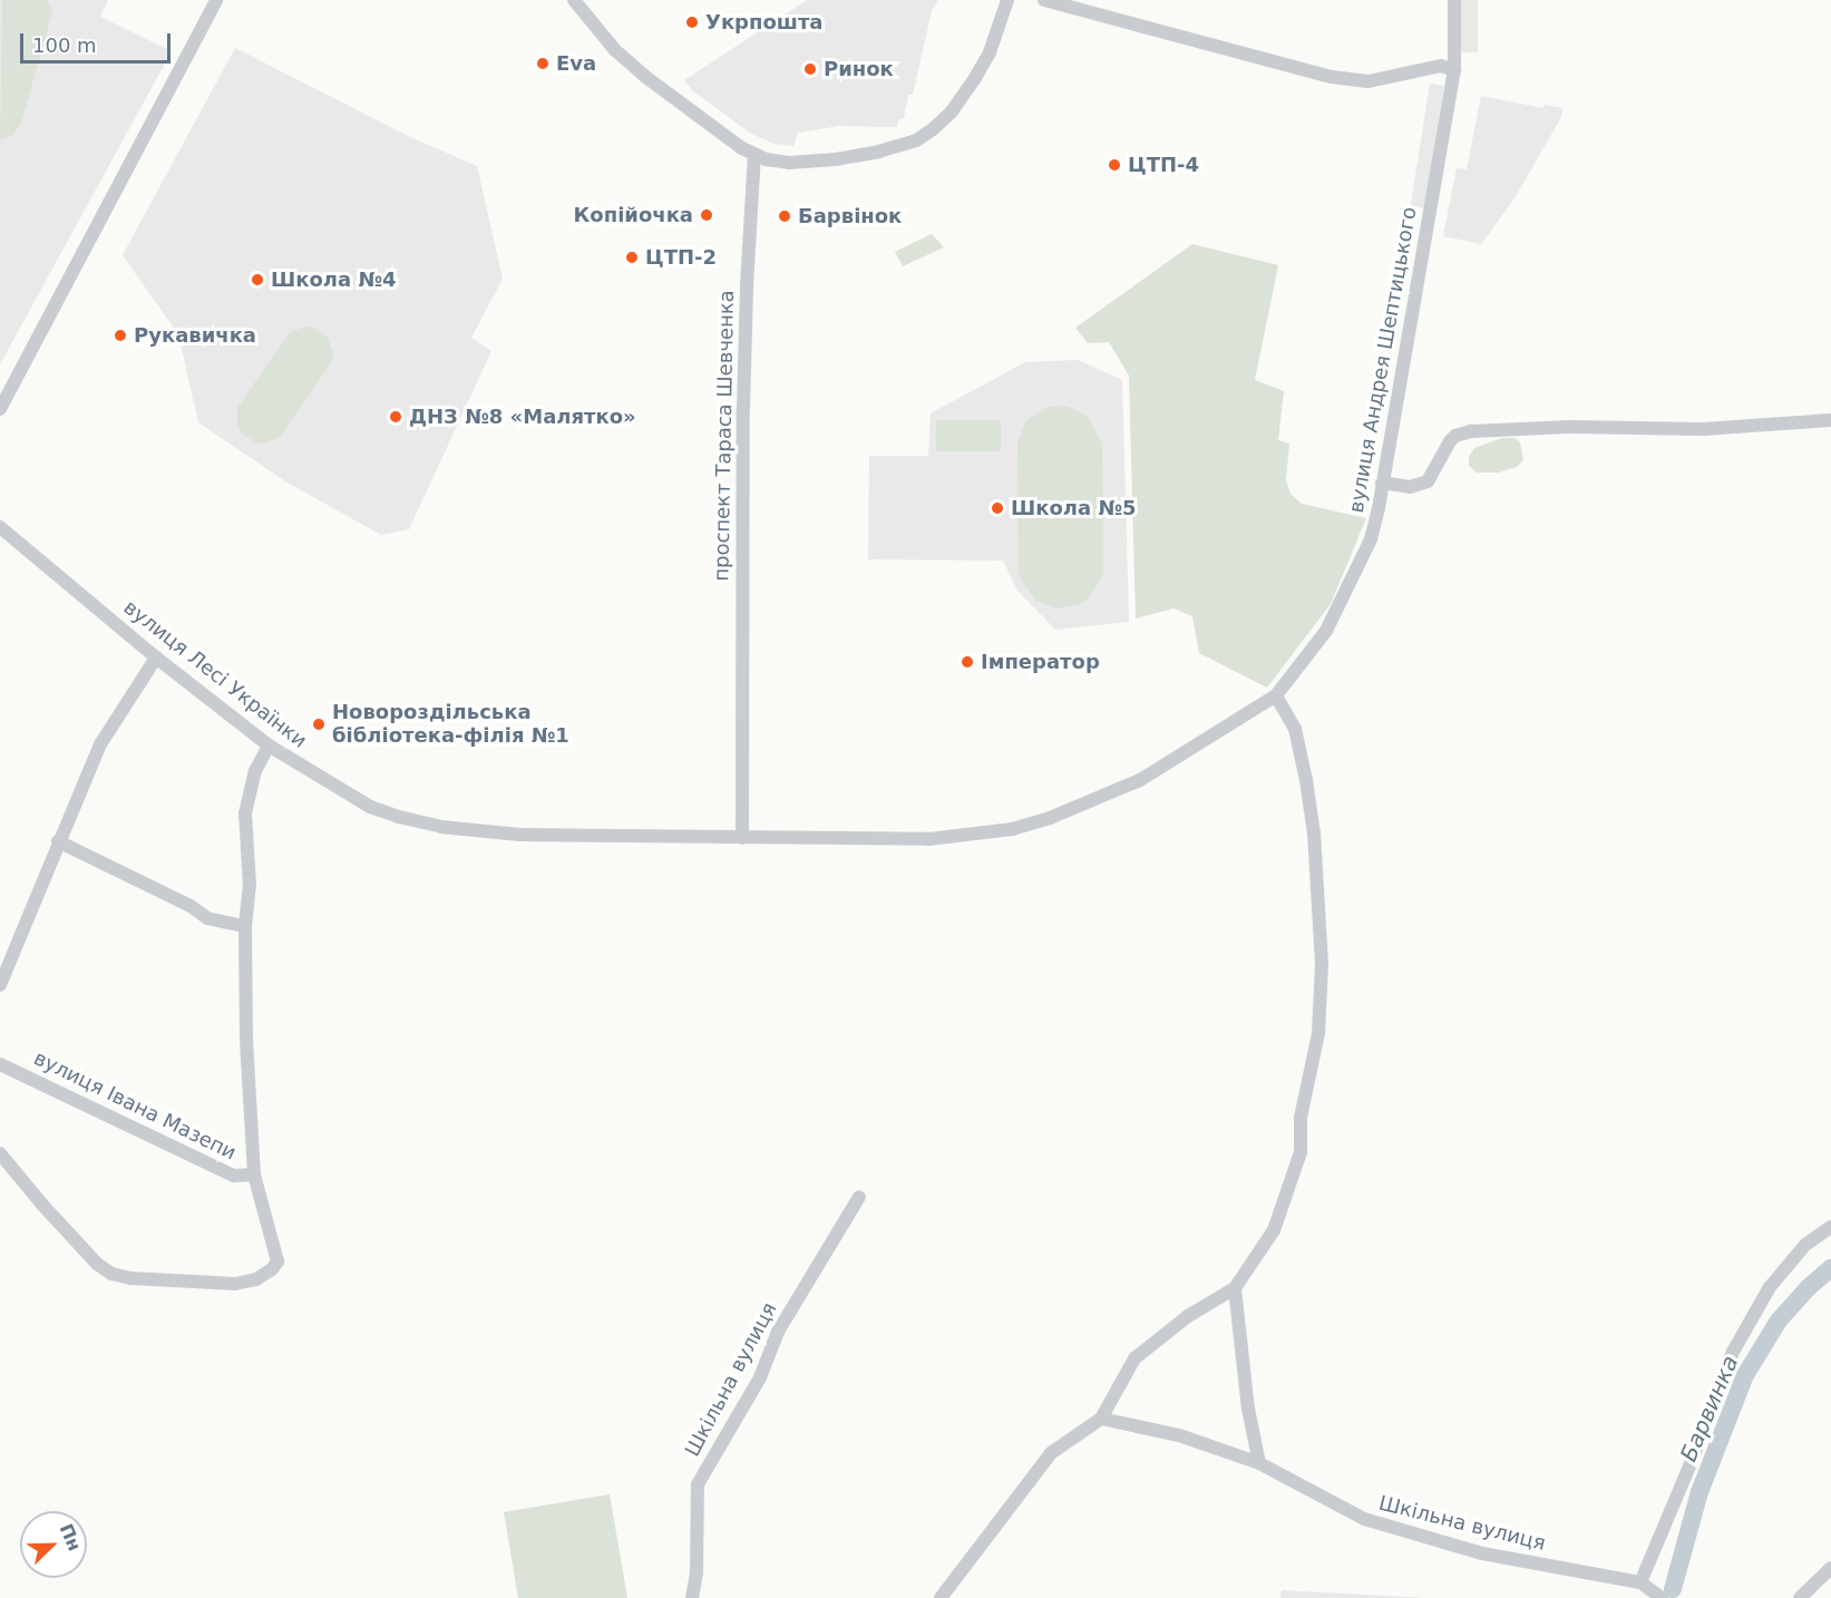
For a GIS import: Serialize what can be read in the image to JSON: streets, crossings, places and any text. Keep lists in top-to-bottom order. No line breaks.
{"streets":{"street":["вулиця Андрея Шептицького","проспект Тараса Шевченка","вулиця Лесі Українки","вулиця Івана Мазепи","Шкільна вулиця"]},"crossings":[["вулиця Андрея Шептицького","проспект Тараса Шевченка"],["вулиця Андрея Шептицького","вулиця Лесі Українки"],["проспект Тараса Шевченка","вулиця Лесі Українки"]],"water":["Барвинка"],"places":["Укрпошта","Eva","Ринок","ЦТП-4","Копійочка","Барвінок","ЦТП-2","Школа №4","Рукавичка","ДНЗ №8 «Малятко»","Школа №5","Імператор","Новороздільська бібліотека-філія №1"],"scale_bar":"100 m","north":"top right"}
